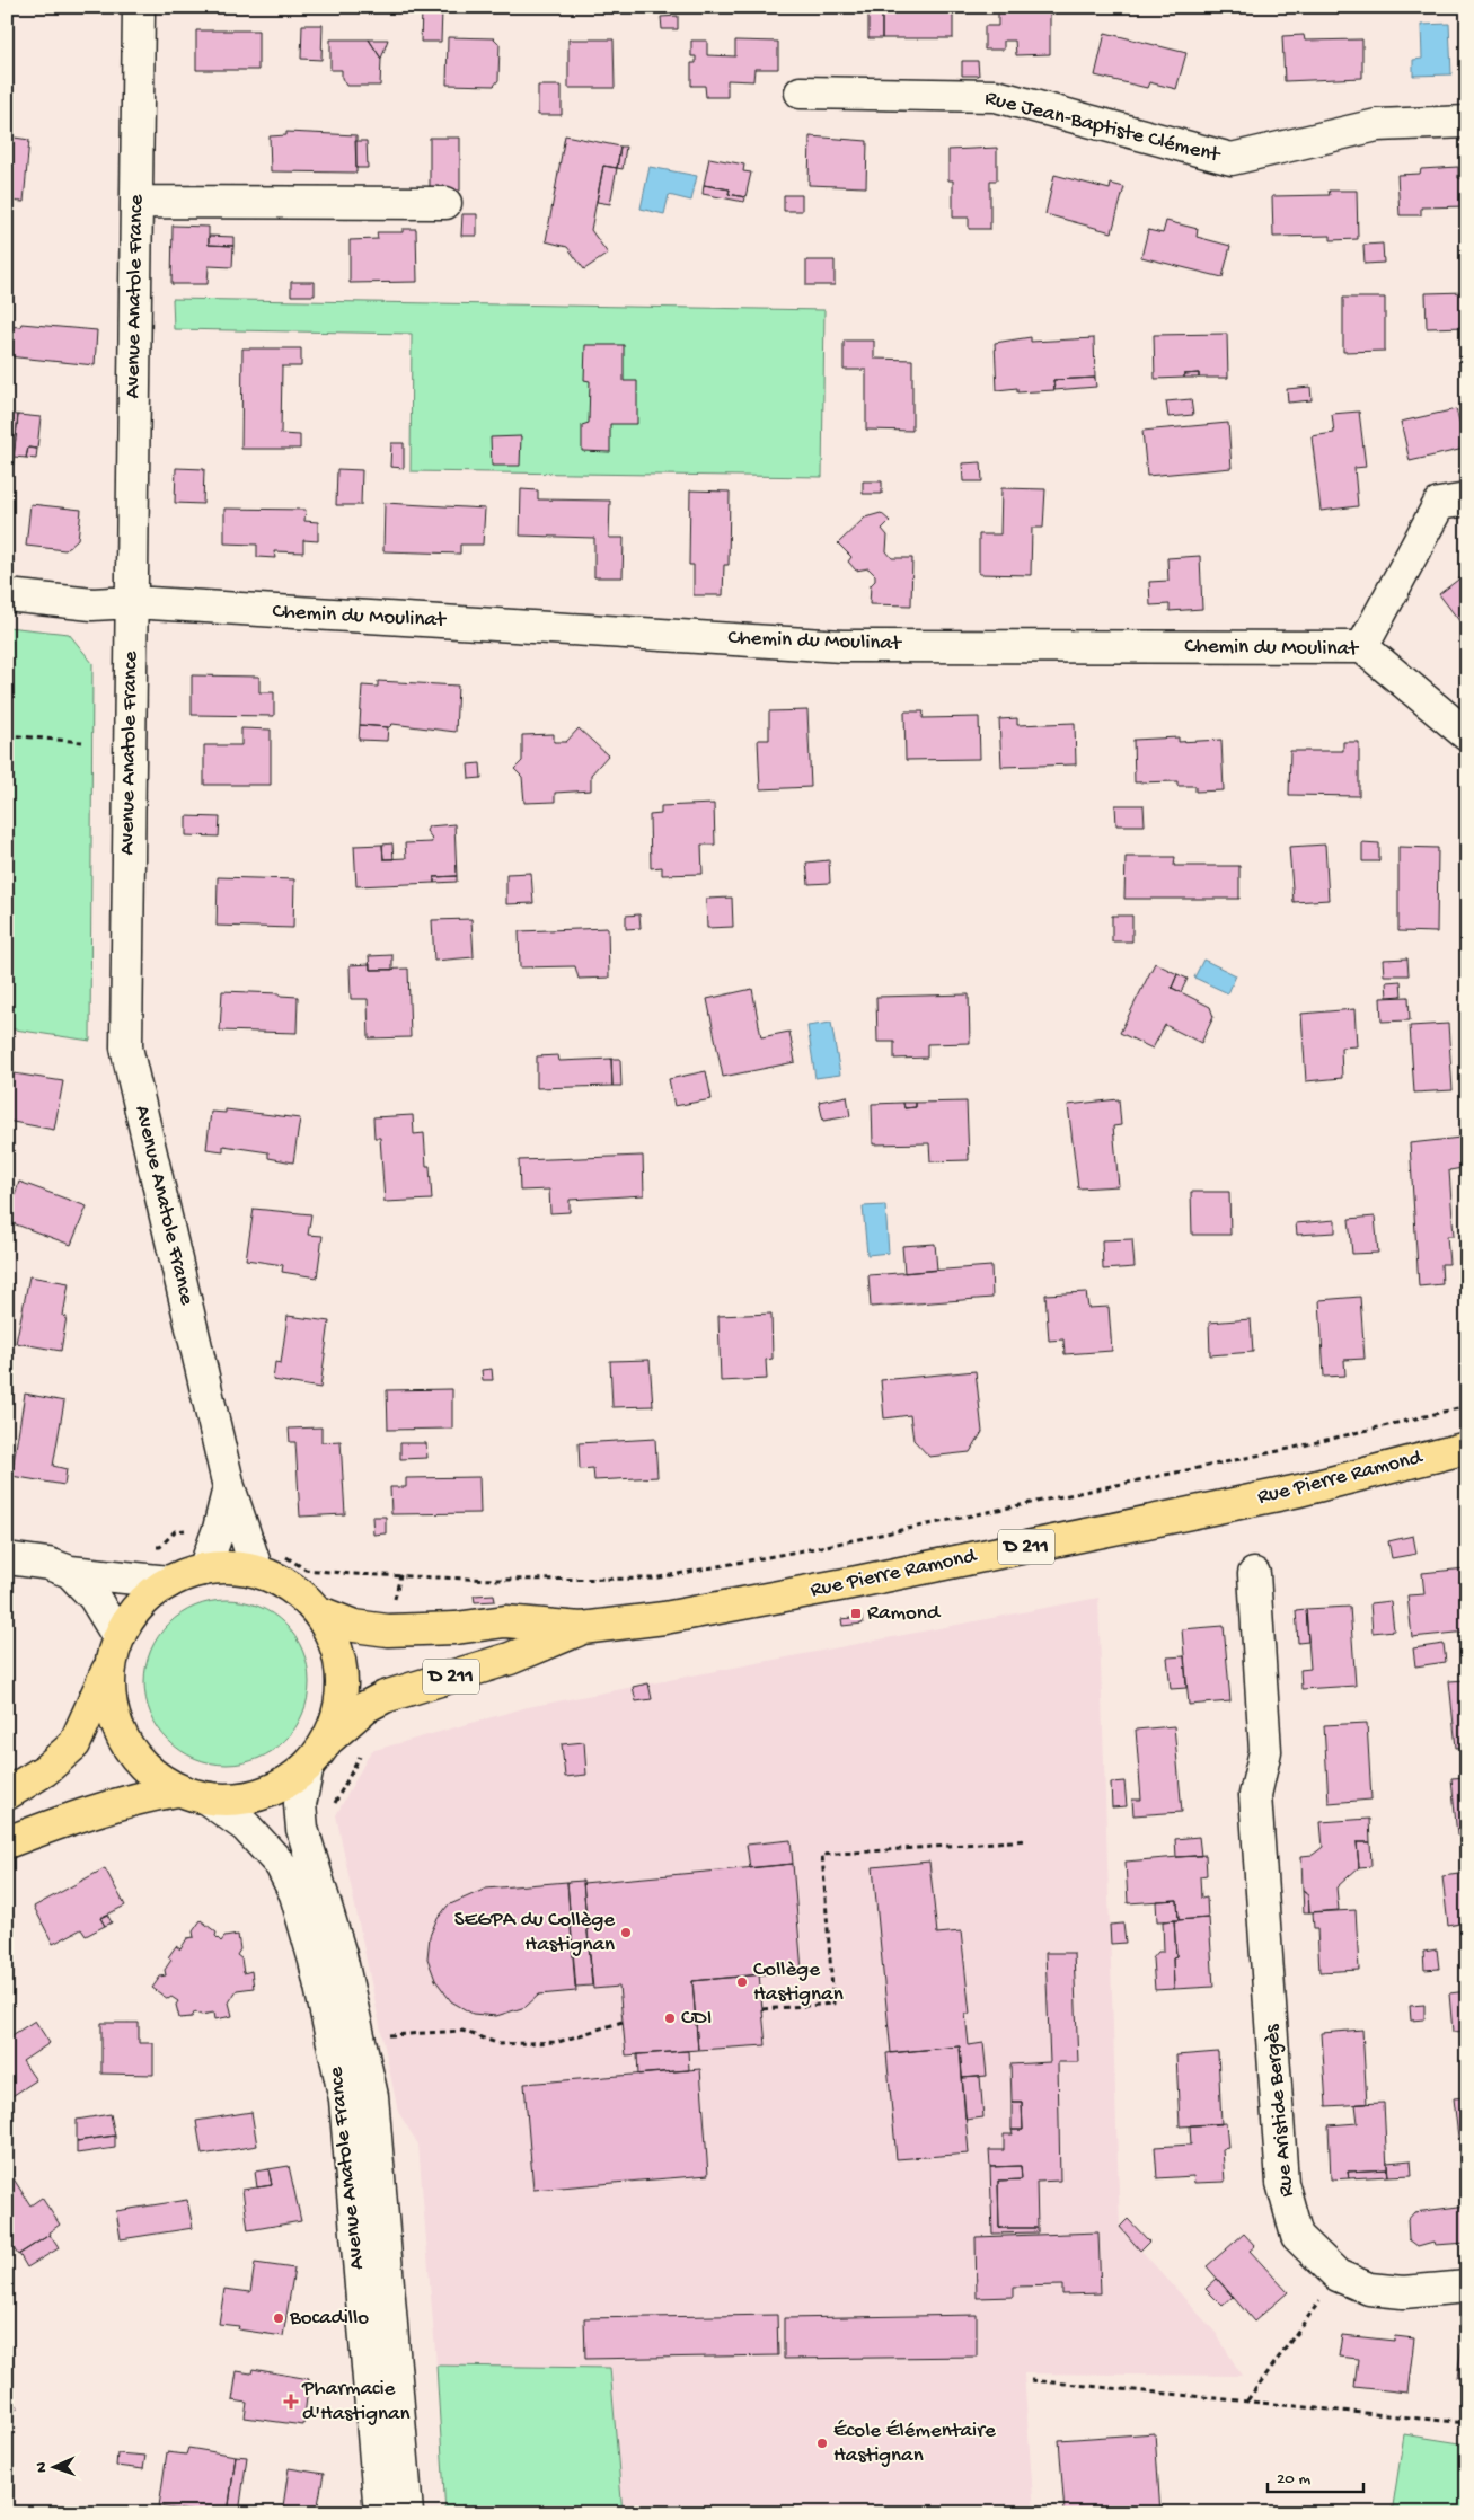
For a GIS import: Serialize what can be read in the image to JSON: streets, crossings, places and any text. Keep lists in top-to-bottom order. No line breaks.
{"streets":{"main road":["Rue Pierre Ramond","D 211"],"street":["Rue Jean-Baptiste Clément","Avenue Anatole France","Chemin du Moulinat","Rue Aristide Bergès"]},"crossings":[["Avenue Anatole France","Chemin du Moulinat"]],"places":{"transit":["Ramond"],"other":["SEGPA du Collège Hastignan","Collège Hastignan","CDI","Bocadillo","École Élémentaire Hastignan"],"health":["Pharmacie d'Hastignan"]},"scale_bar":"20 m","north":"left"}
